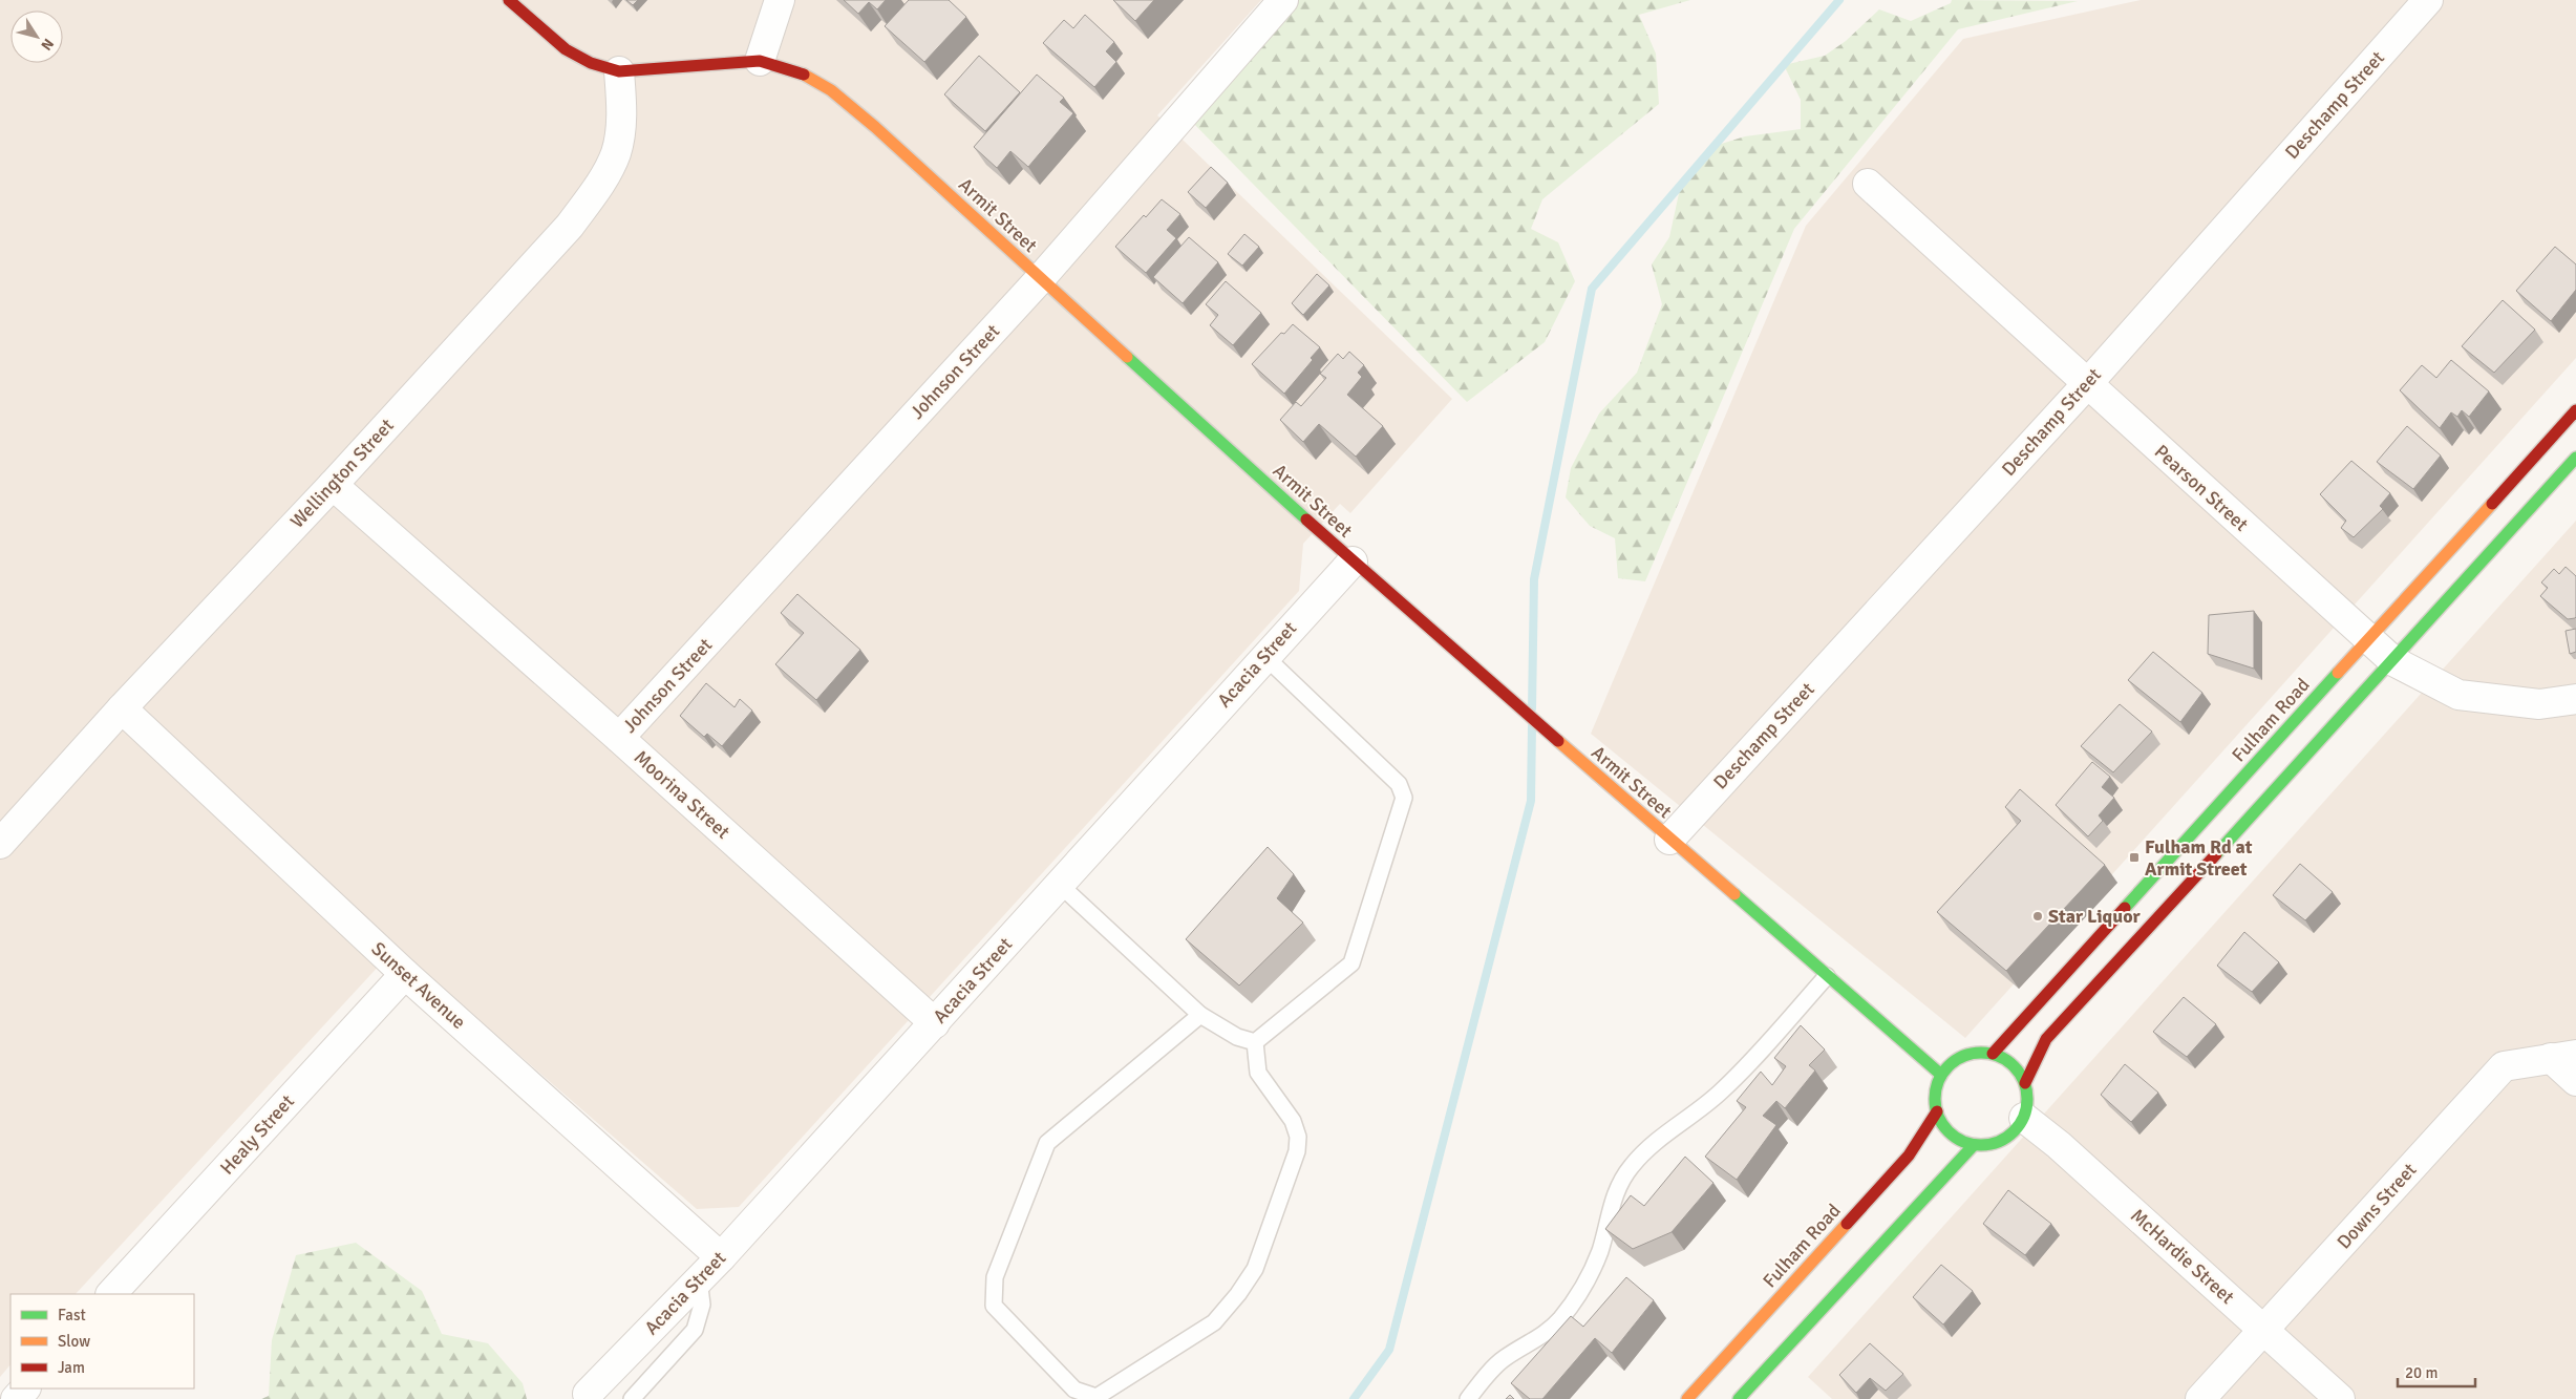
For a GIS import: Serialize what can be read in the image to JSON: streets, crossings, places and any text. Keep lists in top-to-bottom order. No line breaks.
{"streets":{"street":["Deschamp Street","Armit Street","Johnson Street","Wellington Street","Pearson Street","Acacia Street","Fulham Road","Moorina Street","Sunset Avenue","Healy Street","Downs Street","McHardie Street"]},"crossings":[["Deschamp Street","Armit Street"],["Deschamp Street","Pearson Street"],["Armit Street","Johnson Street"],["Armit Street","Wellington Street"],["Armit Street","Acacia Street"],["Armit Street","Fulham Road"],["Armit Street","McHardie Street"],["Johnson Street","Moorina Street"],["Wellington Street","Moorina Street"],["Wellington Street","Sunset Avenue"],["Pearson Street","Fulham Road"],["Acacia Street","Moorina Street"],["Acacia Street","Sunset Avenue"],["Fulham Road","McHardie Street"],["Sunset Avenue","Healy Street"],["Downs Street","McHardie Street"]],"places":{"transit":["Fulham Rd at Armit Street"],"other":["Star Liquor"]},"legend":["Fast","Slow","Jam"],"scale_bar":"20 m","north":"bottom right"}
